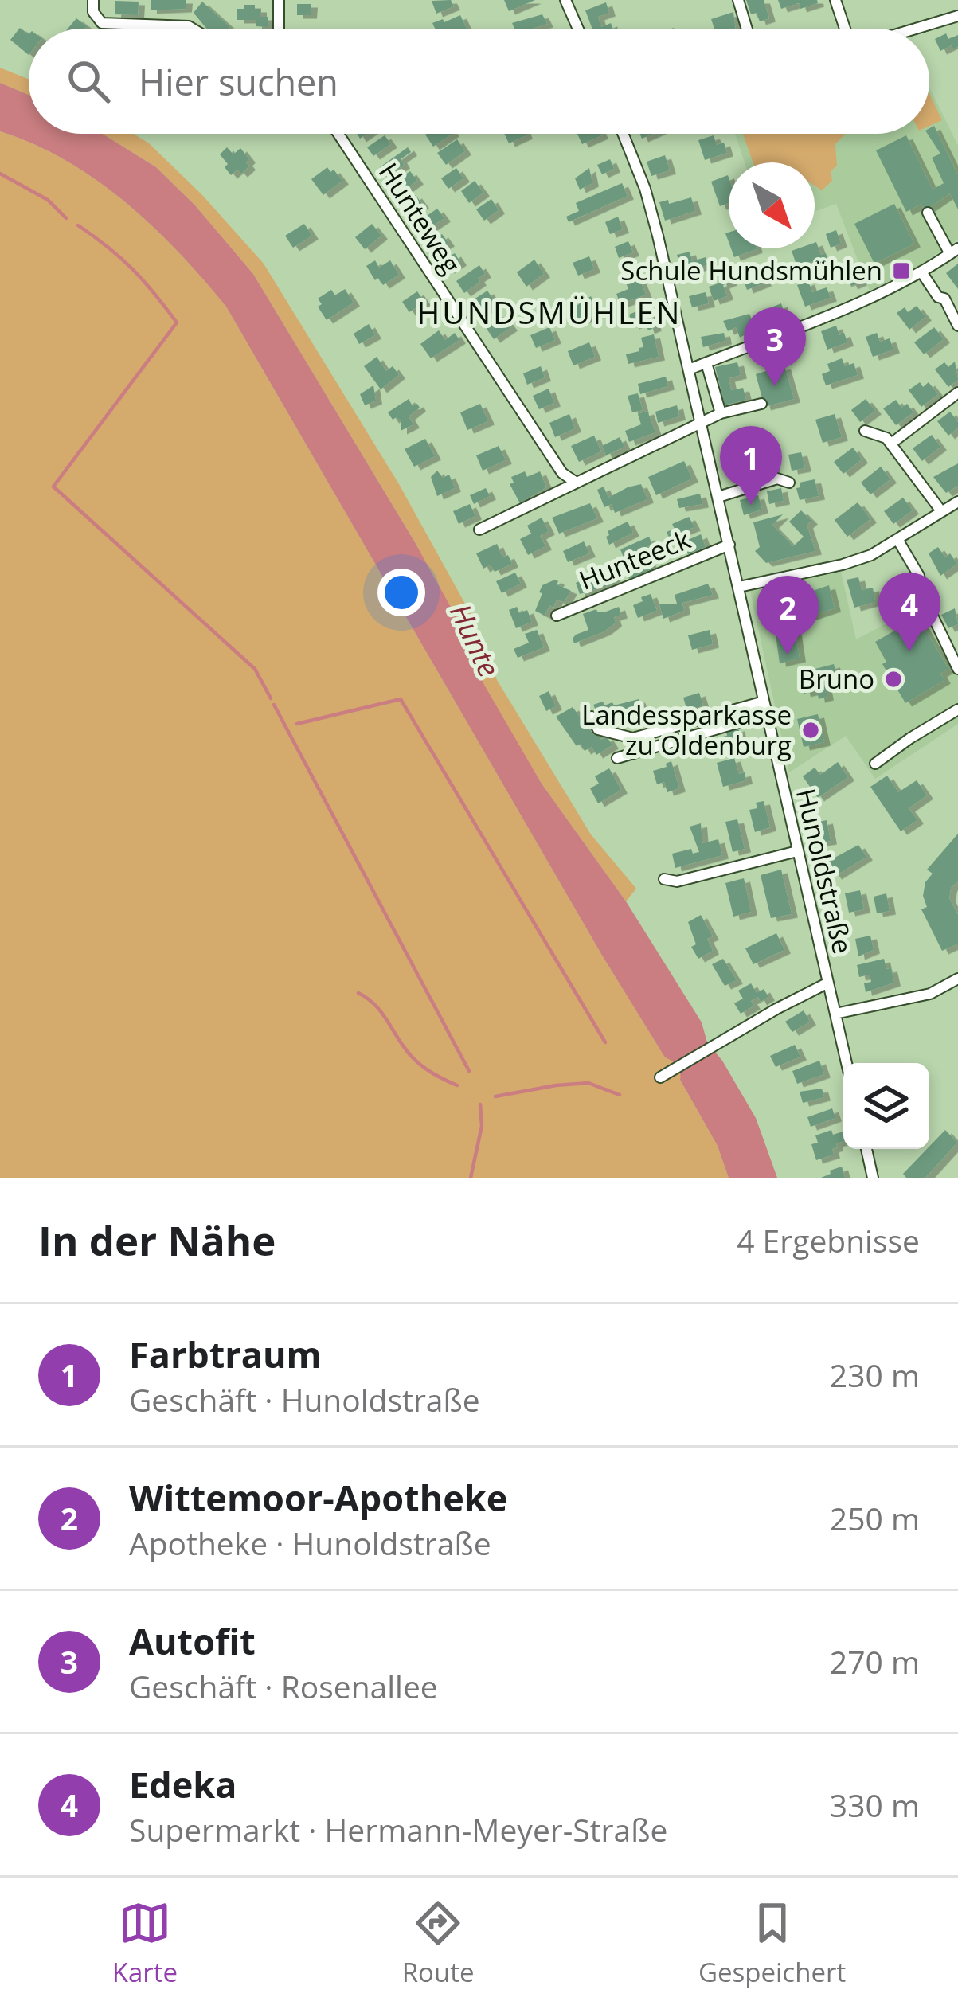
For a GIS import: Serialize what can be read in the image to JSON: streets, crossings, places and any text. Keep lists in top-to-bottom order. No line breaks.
{"streets":{"street":["Hunteweg","Hunteeck","Hunoldstraße"]},"crossings":[["Hunteeck","Hunoldstraße"]],"districts":["HUNDSMÜHLEN"],"water":["Hunte"],"places":{"transit":["Schule Hundsmühlen"],"other":["Bruno","Landessparkasse zu Oldenburg"]},"north":"bottom right","page":{"search":"Hier suchen","pins":["3","1","4","2"],"heading":["In der Nähe","4 Ergebnisse"],"list":[{"mark":"1","name":"Farbtraum","note":"Geschäft · Hunoldstraße","value":"230 m"},{"mark":"2","name":"Wittemoor-Apotheke","note":"Apotheke · Hunoldstraße","value":"250 m"},{"mark":"3","name":"Autofit","note":"Geschäft · Rosenallee","value":"270 m"},{"mark":"4","name":"Edeka","note":"Supermarkt · Hermann-Meyer-Straße","value":"330 m"}],"nav":["Karte","Route","Gespeichert"]}}
